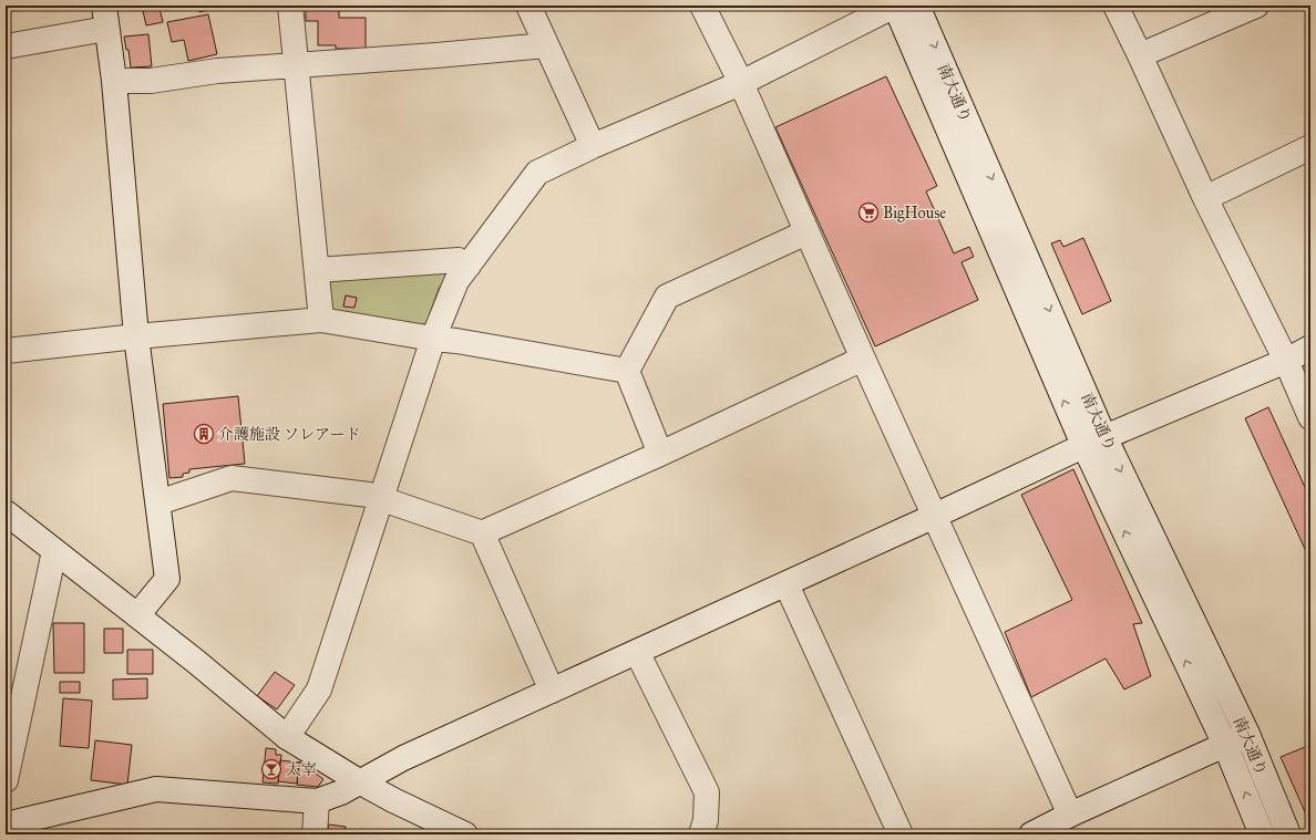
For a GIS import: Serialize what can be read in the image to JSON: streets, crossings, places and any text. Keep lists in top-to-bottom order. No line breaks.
{"streets":{"street":["南大通り"]},"places":{"supermarket":["BigHouse"],"building":["介護施設 ソレアード"],"bar":["太宰"]}}
